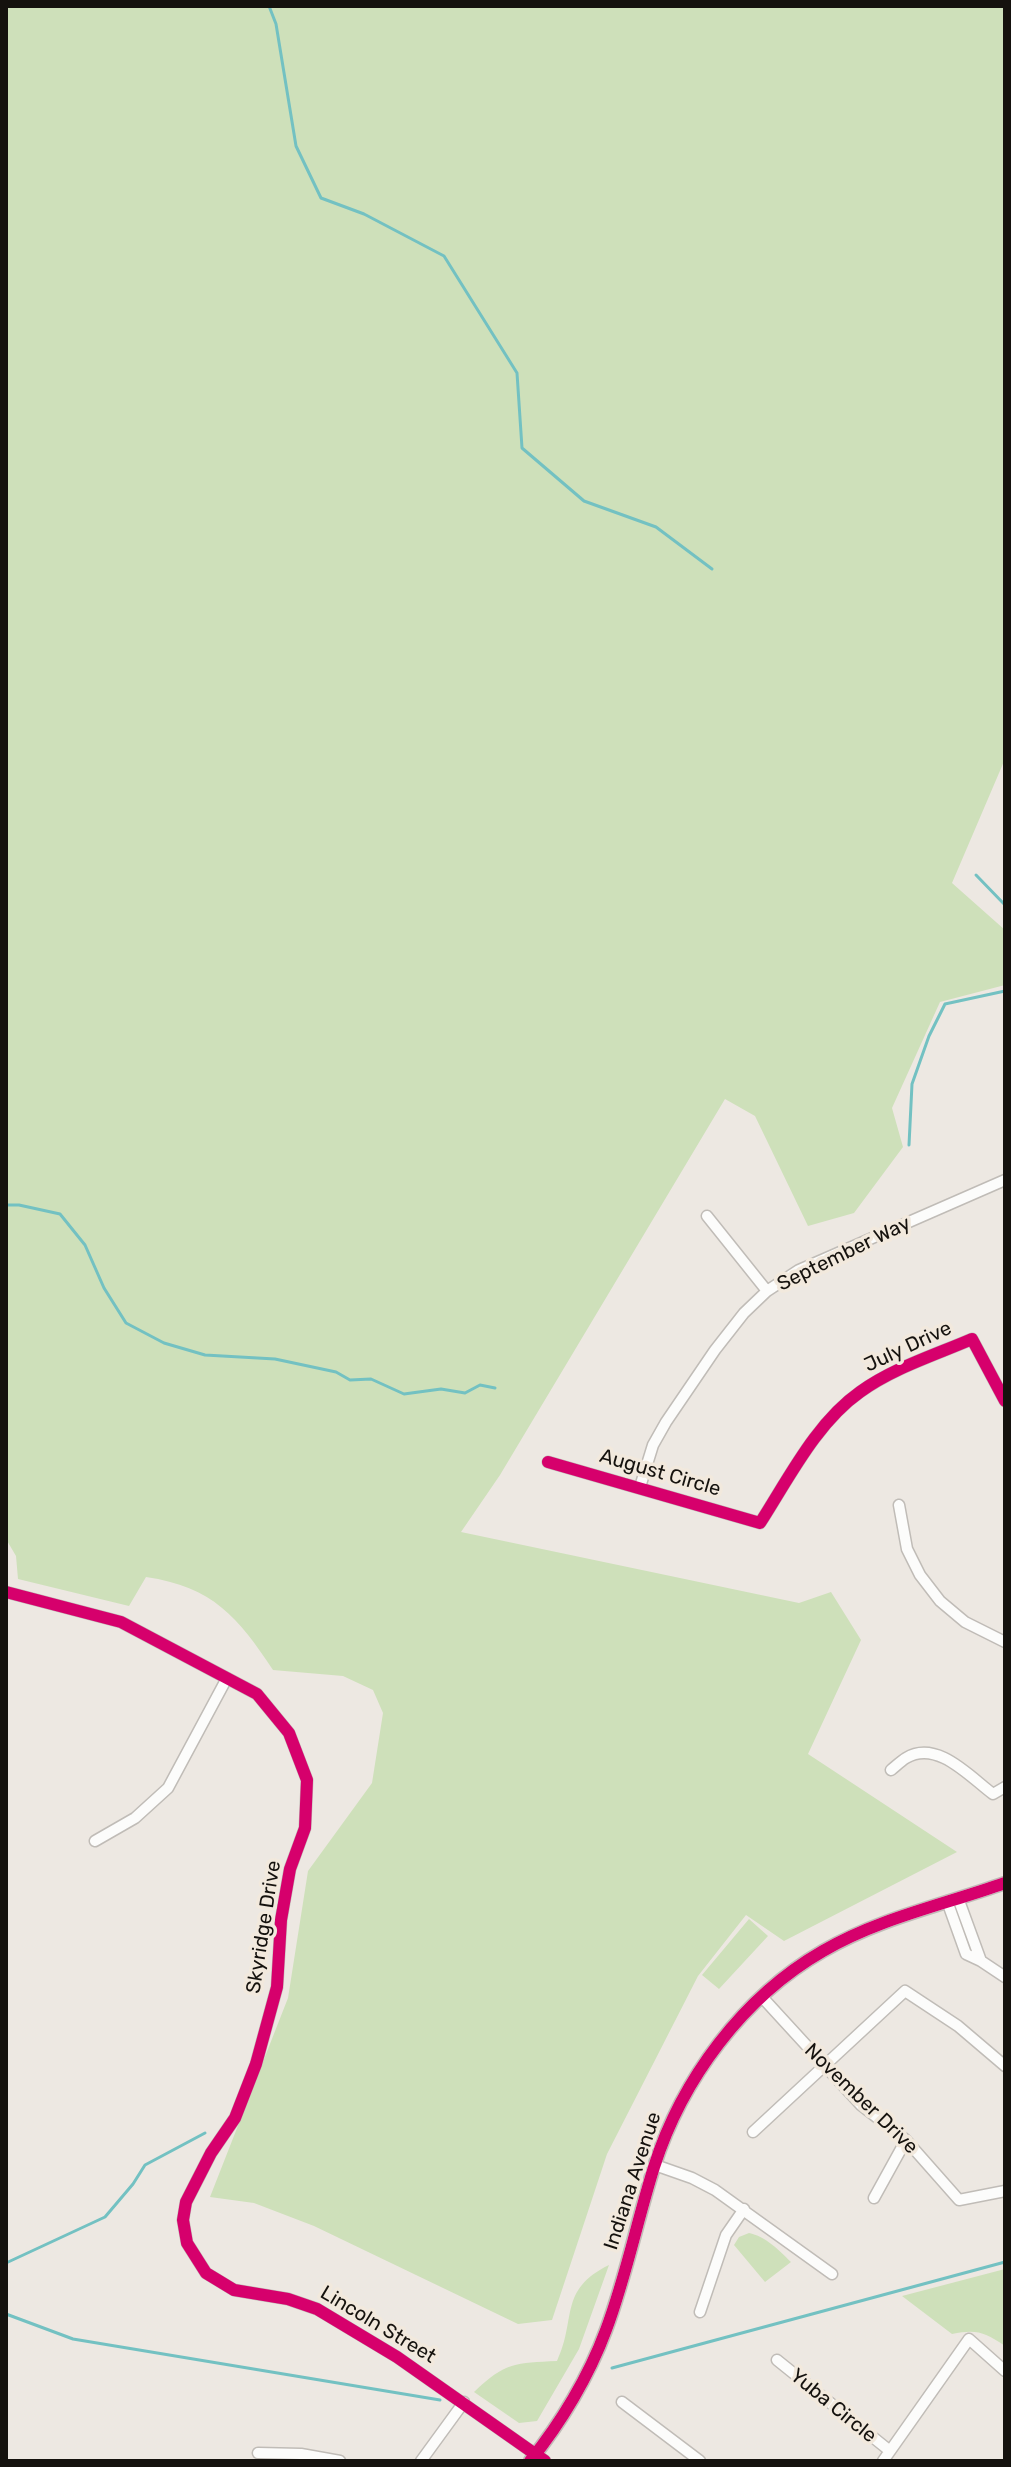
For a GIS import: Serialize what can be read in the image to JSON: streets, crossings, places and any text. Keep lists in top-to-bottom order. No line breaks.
{"streets":{"street":["September Way","July Drive","August Circle","Skyridge Drive","November Drive","Indiana Avenue","Lincoln Street","Yuba Circle"]},"crossings":[["September Way","August Circle"],["July Drive","August Circle"],["Skyridge Drive","Lincoln Street"],["November Drive","Indiana Avenue"],["Indiana Avenue","Lincoln Street"]]}
